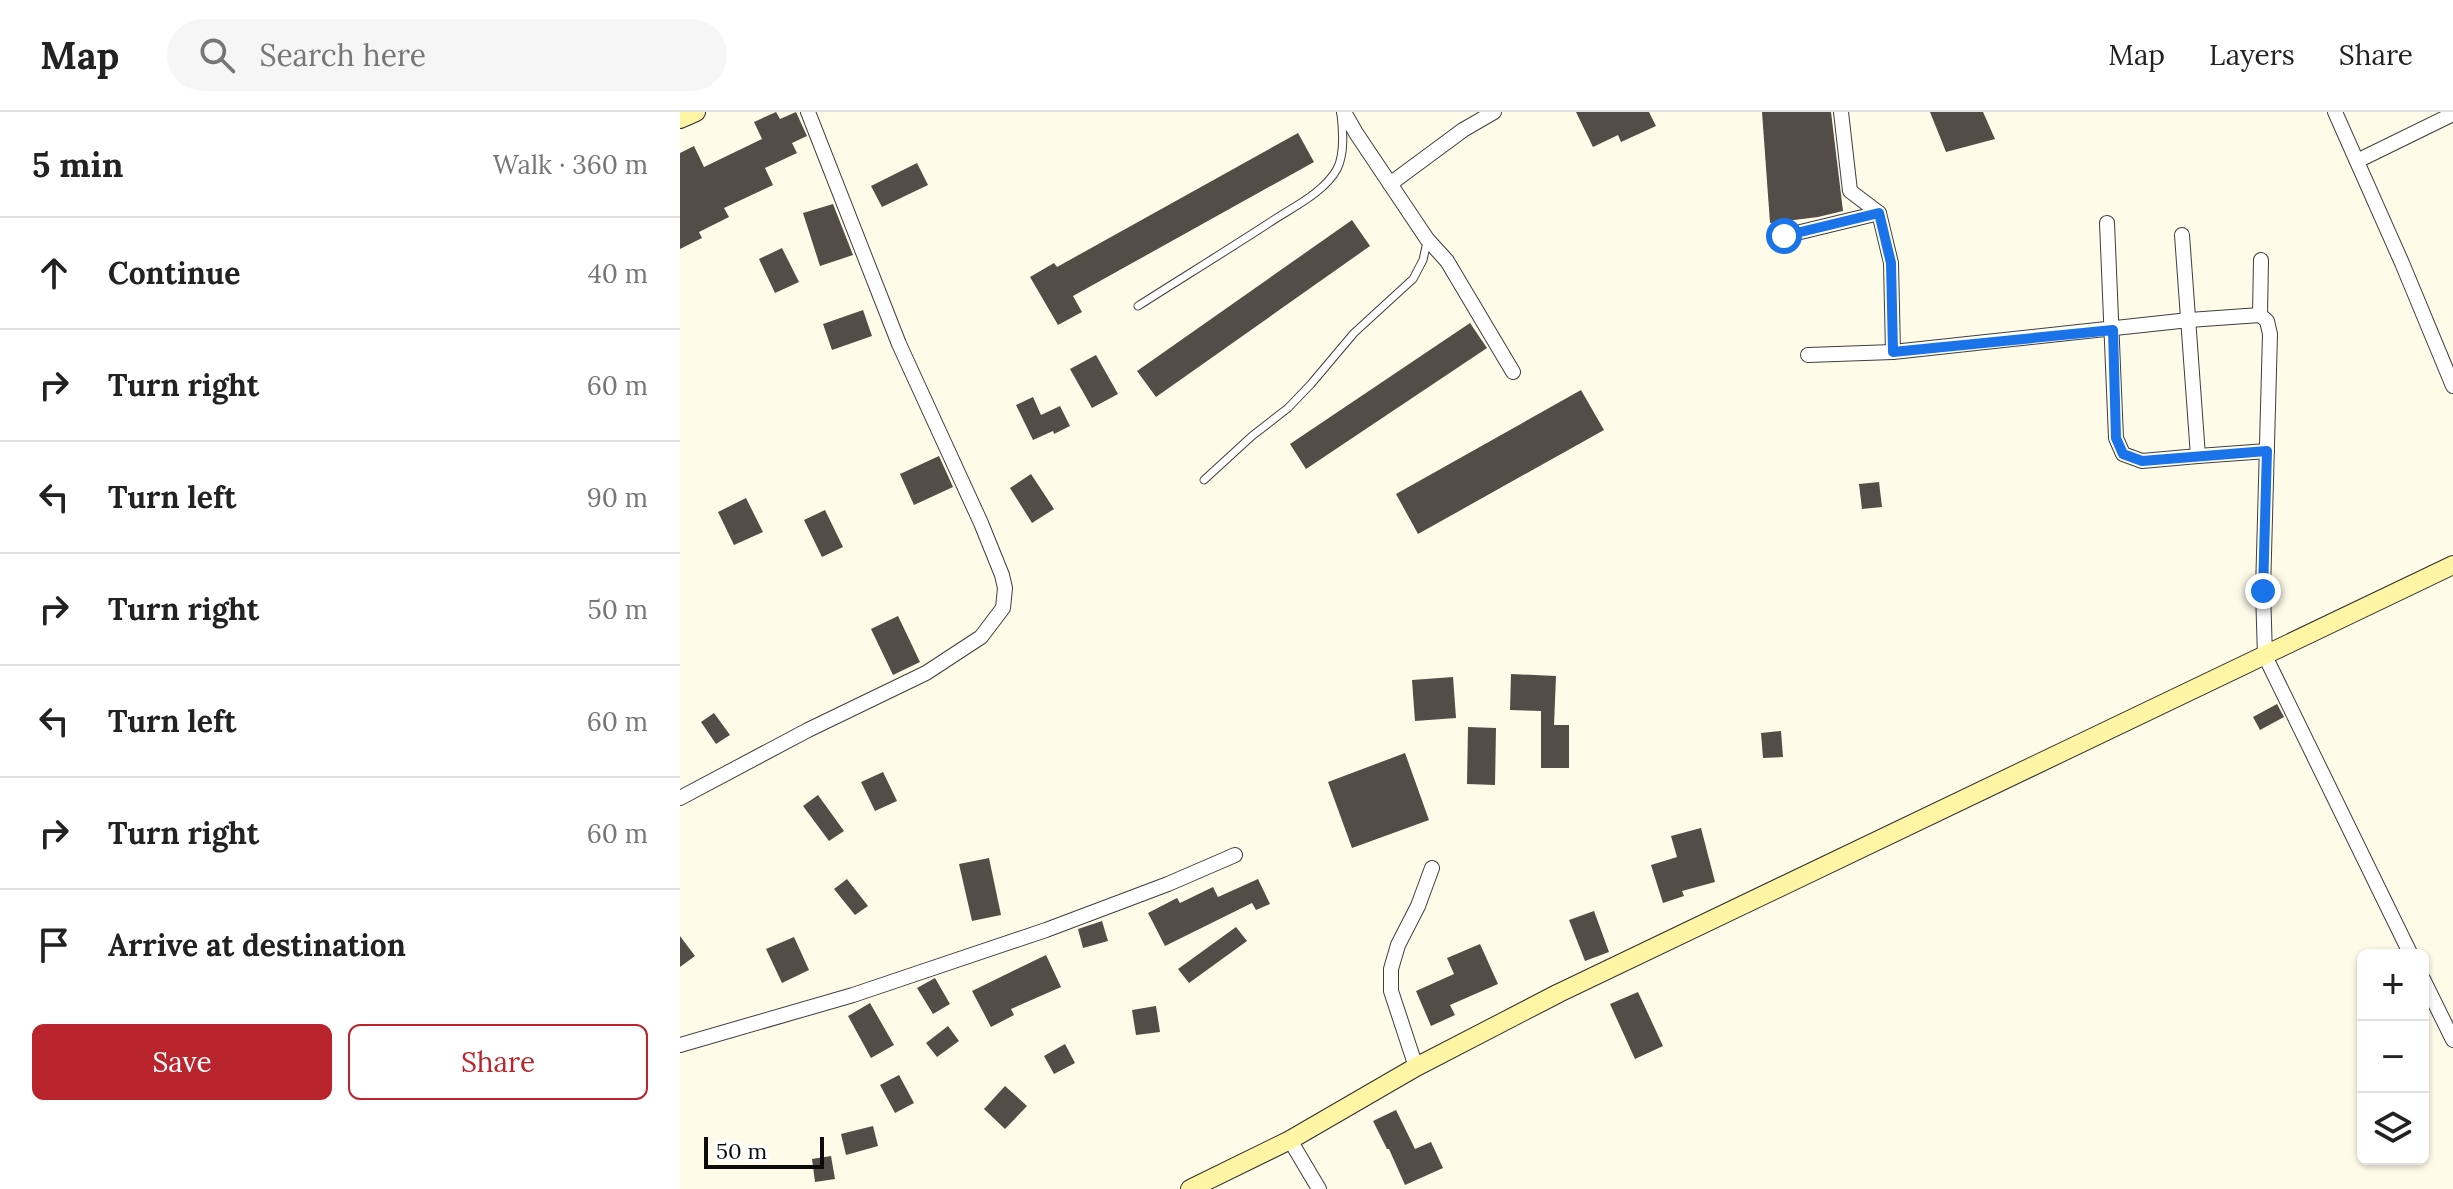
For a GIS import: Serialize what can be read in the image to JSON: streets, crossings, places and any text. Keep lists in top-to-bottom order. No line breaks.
{"scale_bar":"50 m","page":{"header":"Map","search":"Search here","nav":["Map","Layers","Share"],"heading":["5 min","Walk · 360 m"],"list":[["Continue","40 m"],["Turn right","60 m"],["Turn left","90 m"],["Turn right","50 m"],["Turn left","60 m"],["Turn right","60 m"],"Arrive at destination"],"map_buttons":["+","−"],"buttons":["Save","Share"],"scale":"50 m"}}
